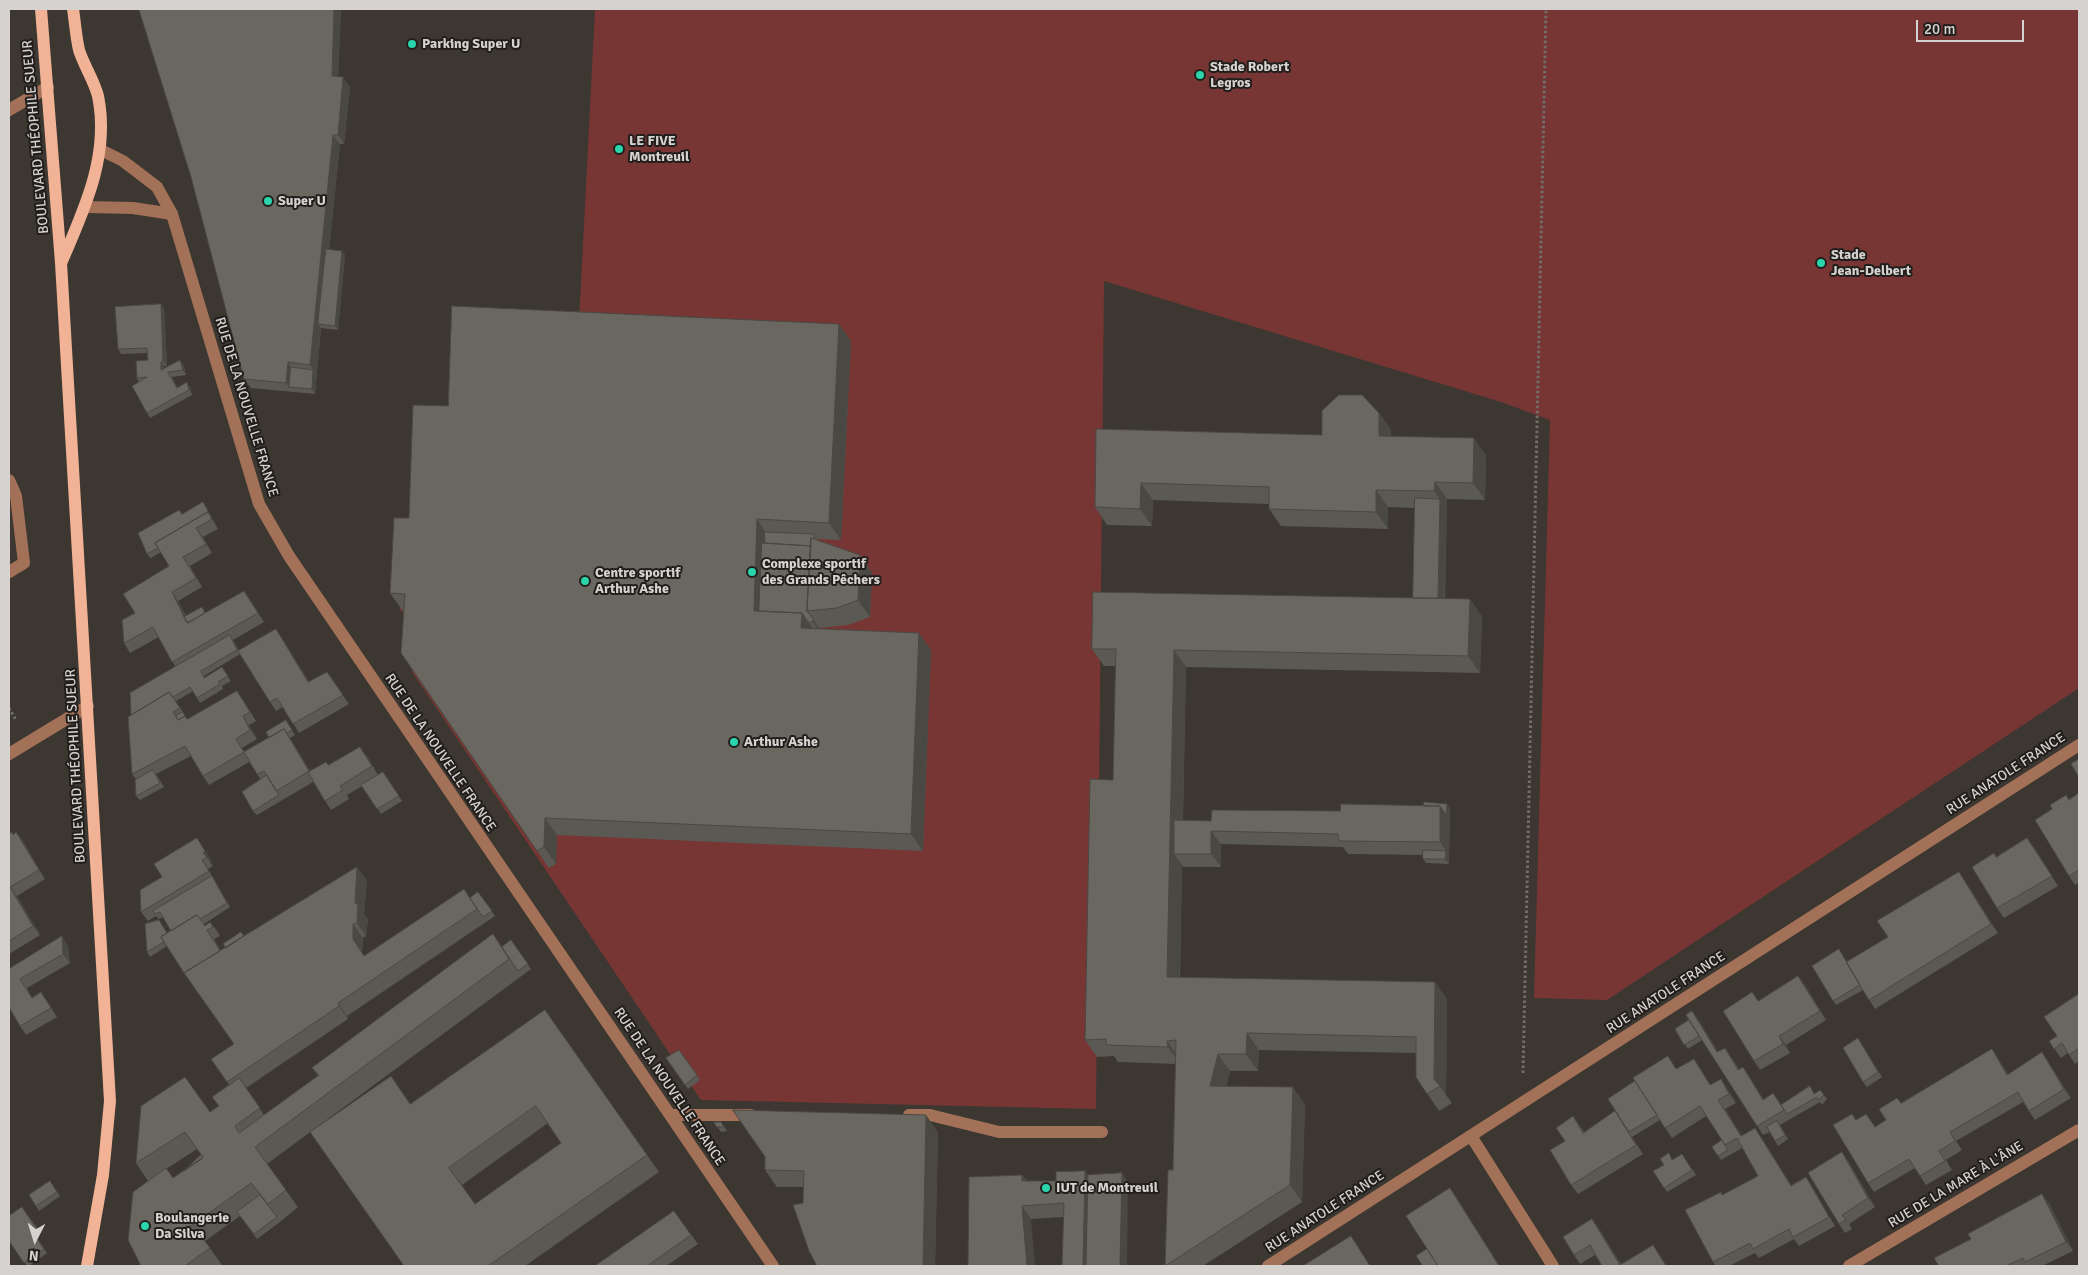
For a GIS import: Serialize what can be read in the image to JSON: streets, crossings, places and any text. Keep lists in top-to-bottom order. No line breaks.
{"streets":{"main road":["BOULEVARD THÉOPHILE SUEUR"],"street":["RUE DE LA NOUVELLE FRANCE","RUE ANATOLE FRANCE","RUE DE LA MARE À L'ÂNE"]},"crossings":[["BOULEVARD THÉOPHILE SUEUR","RUE DE LA NOUVELLE FRANCE"]],"places":["Parking Super U","Stade Robert Legros","LE FIVE Montreuil","Super U","Stade Jean-Delbert","Complexe sportif des Grands Pêchers","Centre sportif Arthur Ashe","Arthur Ashe","IUT de Montreuil","Boulangerie Da Silva"],"scale_bar":"20 m","north":"bottom"}
